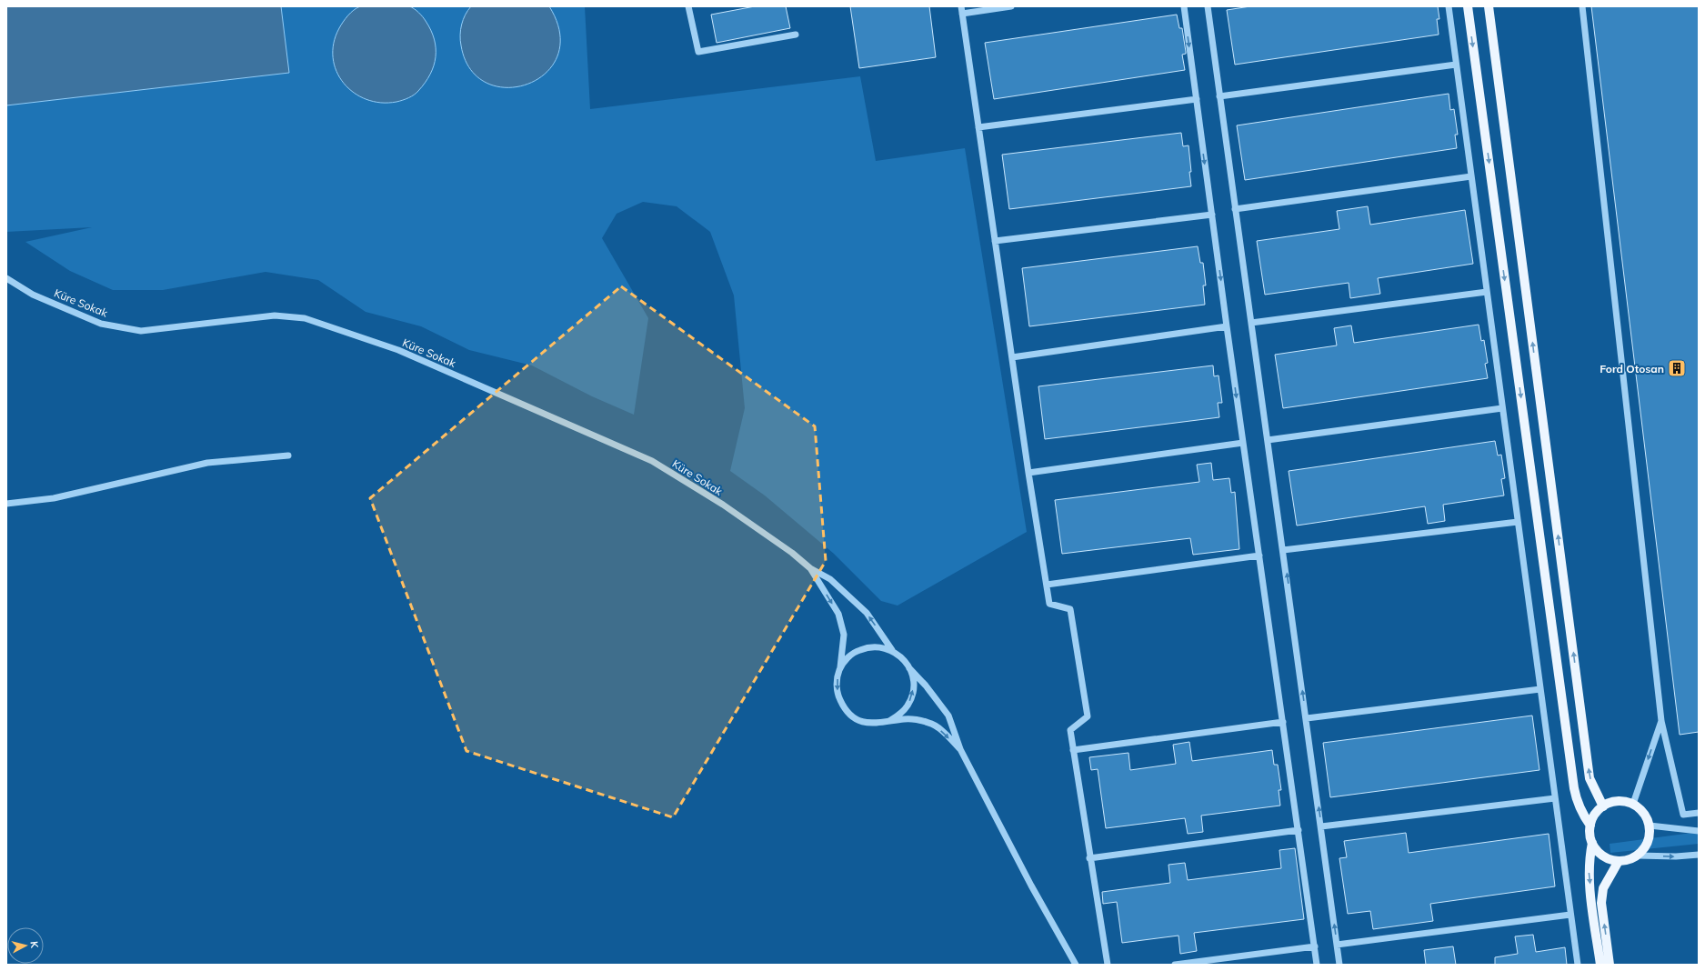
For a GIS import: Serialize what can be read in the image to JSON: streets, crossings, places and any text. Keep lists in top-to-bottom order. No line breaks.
{"streets":{"street":["Küre Sokak"]},"places":{"building":["Ford Otosan"]},"north":"right"}
